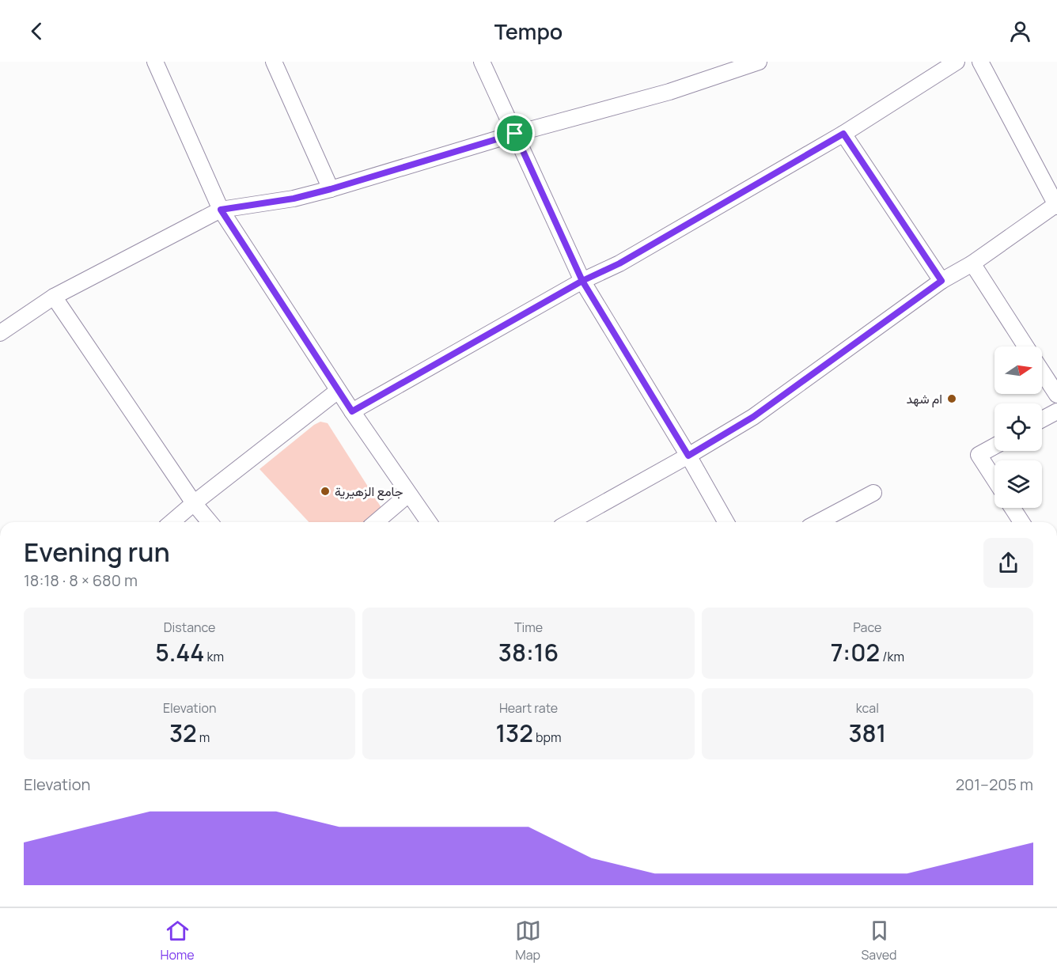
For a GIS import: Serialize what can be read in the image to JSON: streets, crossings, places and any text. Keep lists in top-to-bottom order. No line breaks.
{"places":["ام شهد","جامع الزهيرية"],"north":"right","page":{"header":"Tempo","heading":["Evening run","18:18 · 8 × 680 m"],"stats":[["Distance","5.44 km"],["Time","38:16"],["Pace","7:02 /km"],["Elevation","32 m"],["Heart rate","132 bpm"],["kcal","381"]],"chart":["Elevation","201–205 m"],"tabs":["Home","Map","Saved"]}}
